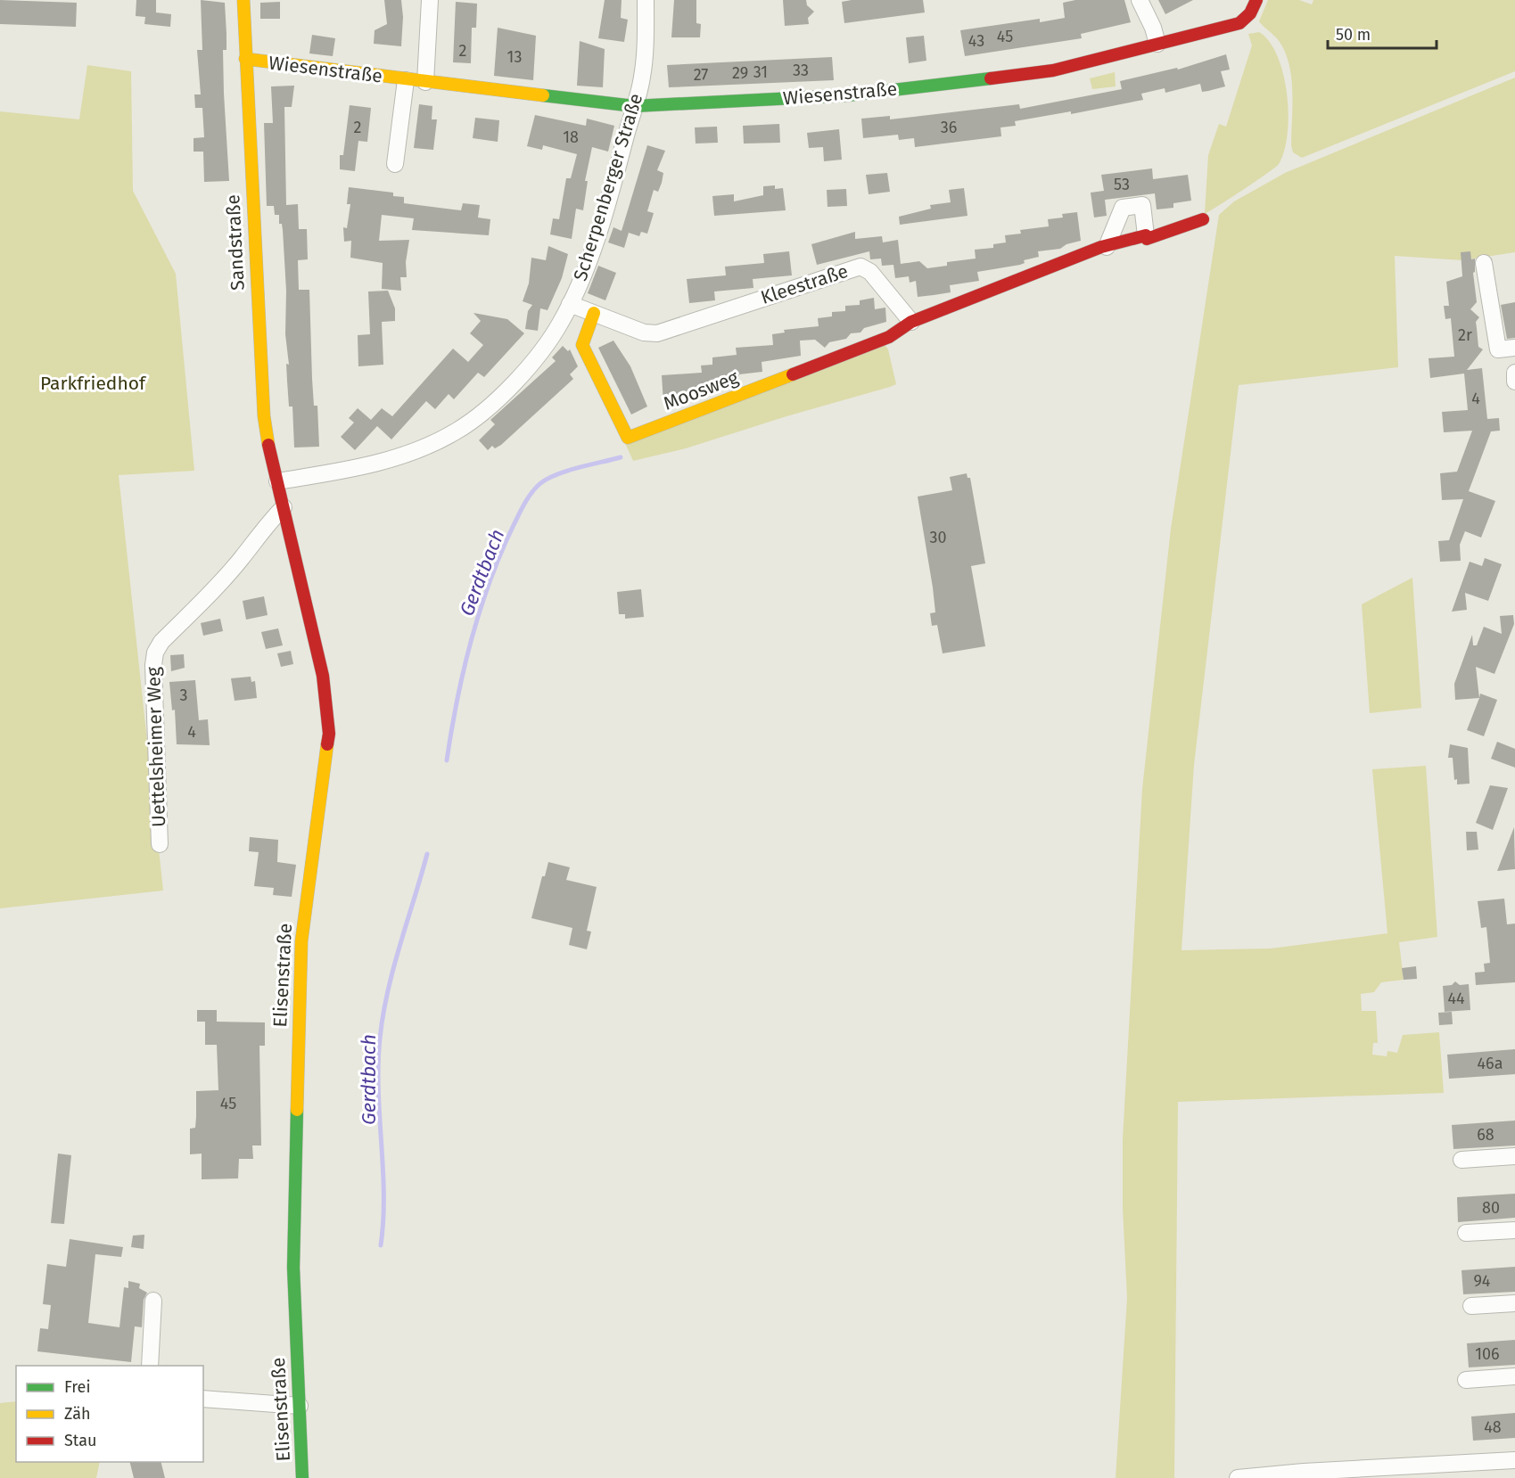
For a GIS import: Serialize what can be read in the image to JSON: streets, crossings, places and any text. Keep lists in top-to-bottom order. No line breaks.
{"streets":{"street":["Wiesenstraße","Scherpenberger Straße","Sandstraße","Kleestraße","Moosweg","Uettelsheimer Weg","Elisenstraße"]},"crossings":[["Wiesenstraße","Scherpenberger Straße"],["Wiesenstraße","Sandstraße"],["Scherpenberger Straße","Sandstraße"],["Scherpenberger Straße","Kleestraße"],["Scherpenberger Straße","Elisenstraße"],["Sandstraße","Elisenstraße"],["Kleestraße","Moosweg"],["Uettelsheimer Weg","Elisenstraße"]],"water":["Gerdtbach"],"parks":["Parkfriedhof"],"house_numbers":["45","43","2","13","33","31","29","27","2","36","18","53","2r","4","30","3","4","44","46a","45","68","80","94","106","48"],"legend":["Frei","Zäh","Stau"],"scale_bar":"50 m"}
